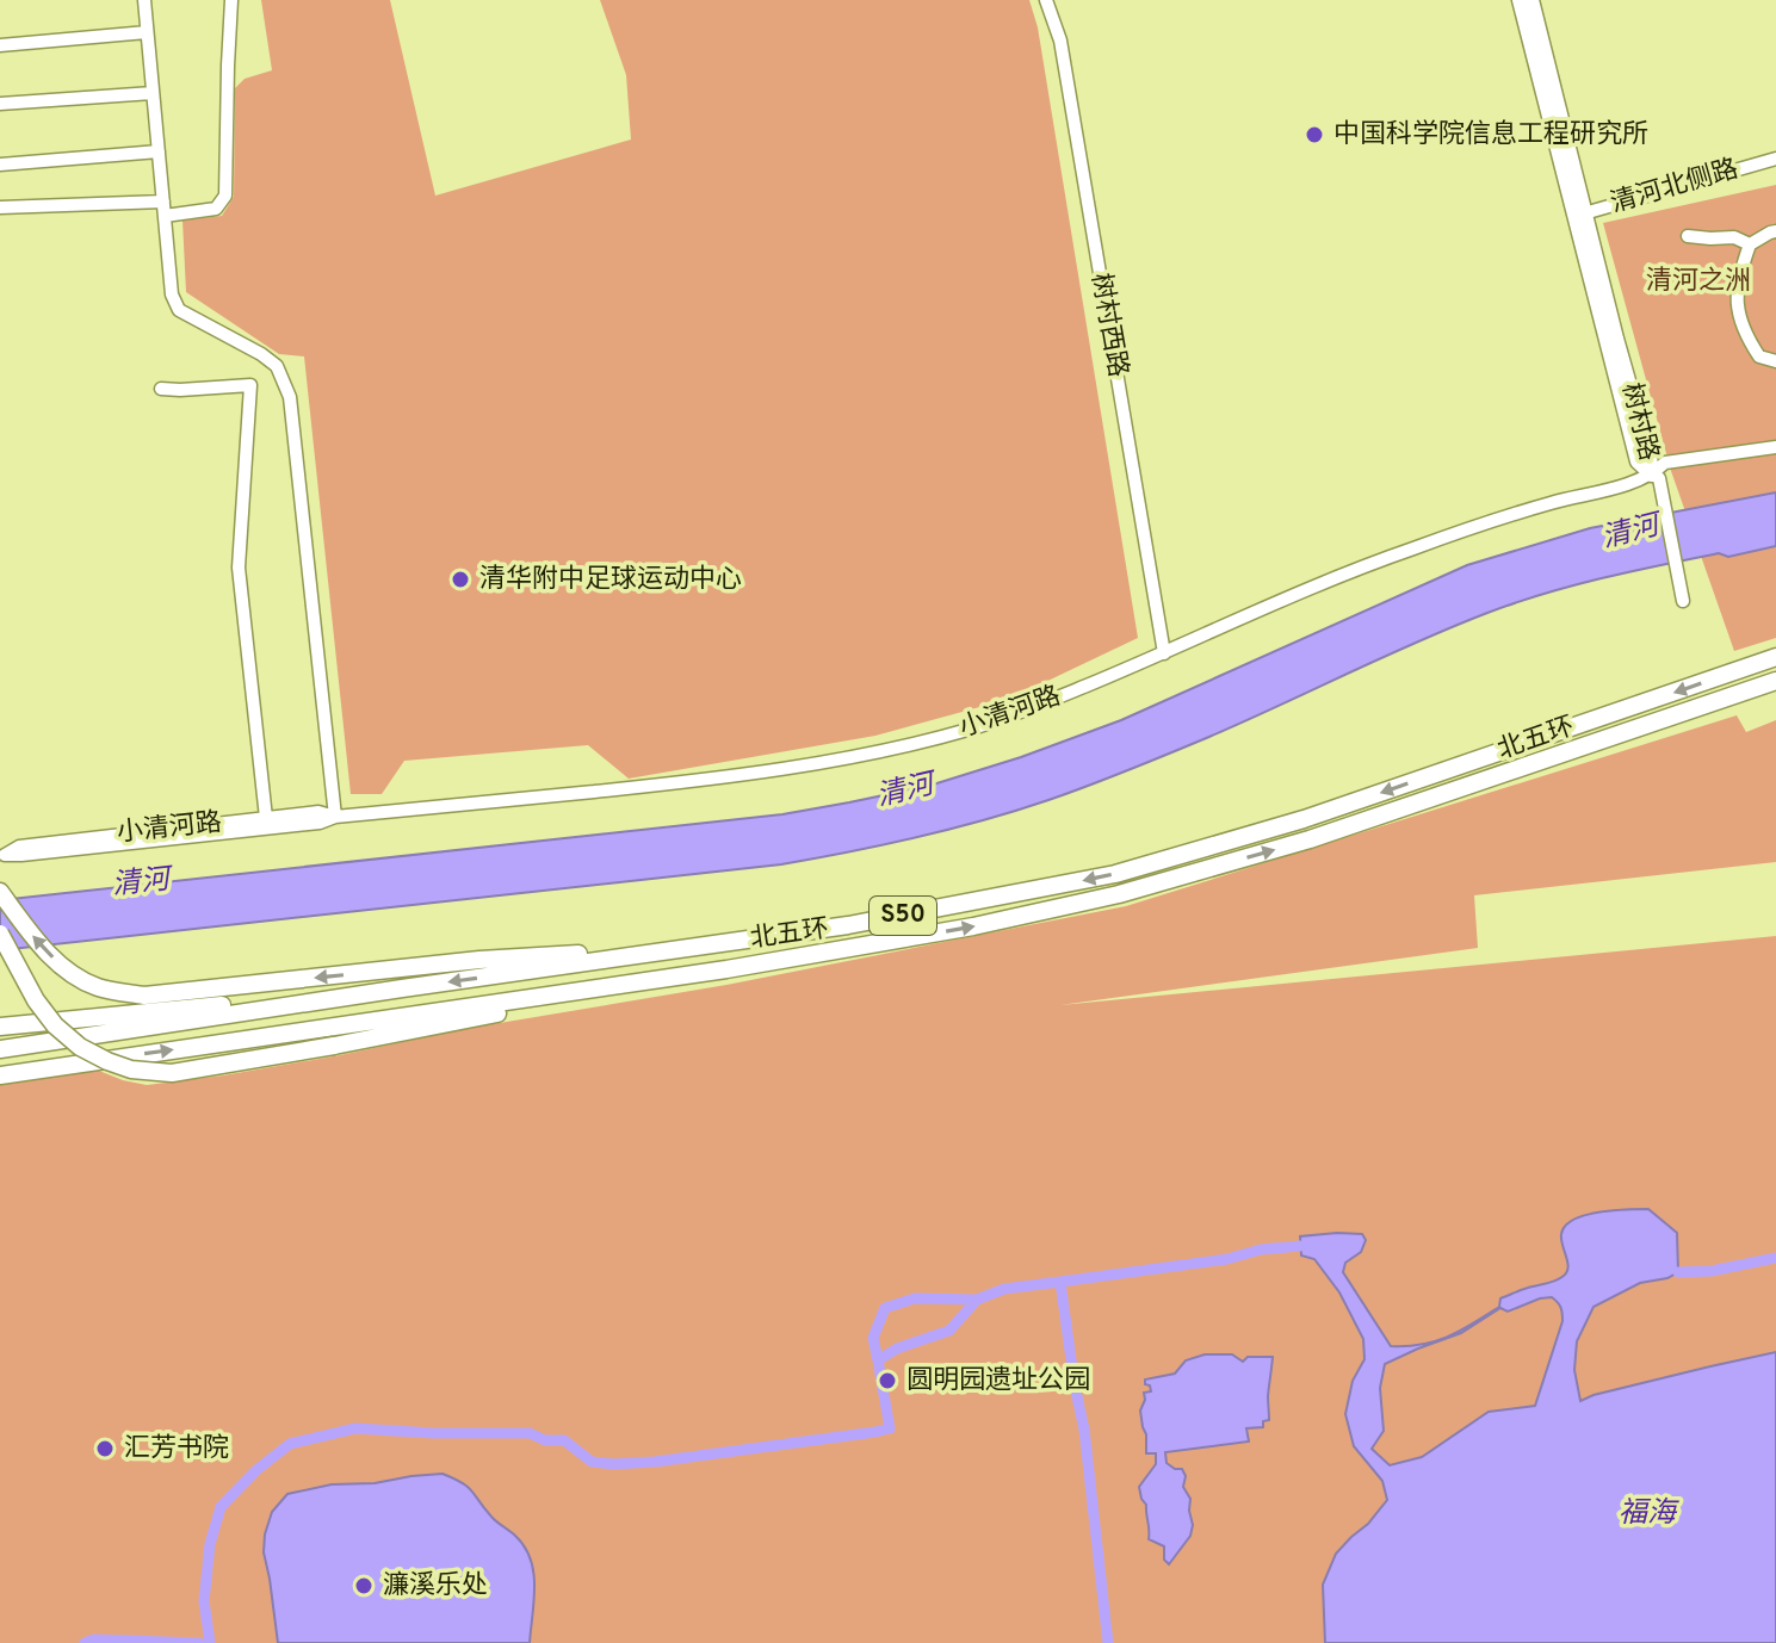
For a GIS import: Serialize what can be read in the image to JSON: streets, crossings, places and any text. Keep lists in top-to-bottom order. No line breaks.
{"streets":{"highway":["北五环","S50"],"main road":["树村路"],"street":["清河北侧路","树村西路","小清河路"]},"crossings":[["清河北侧路","树村路"],["树村西路","小清河路"],["树村路","小清河路"]],"water":["清河","福海"],"parks":["清河之洲"],"places":["中国科学院信息工程研究所","清华附中足球运动中心","圆明园遗址公园","汇芳书院","濂溪乐处"]}
